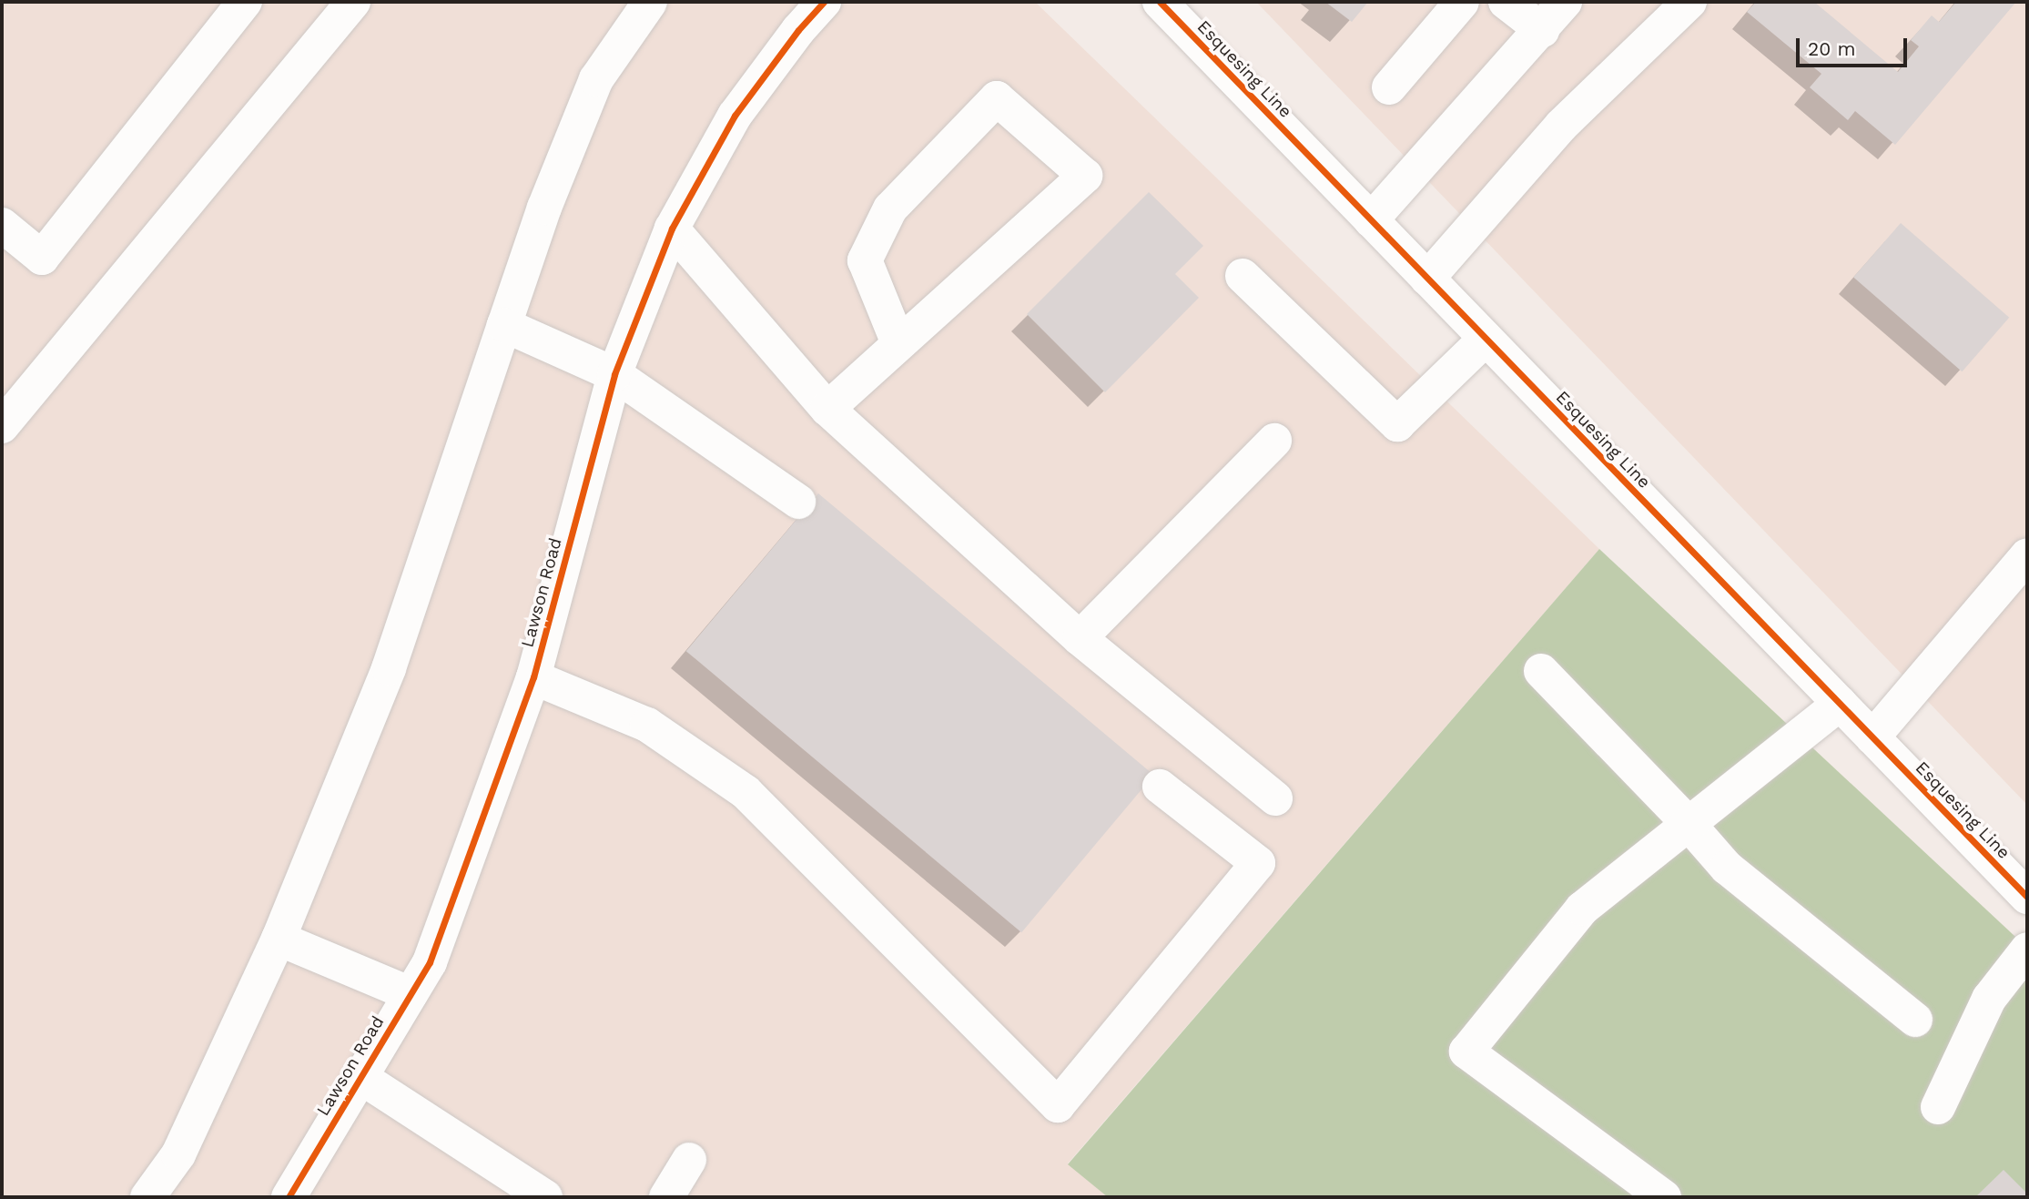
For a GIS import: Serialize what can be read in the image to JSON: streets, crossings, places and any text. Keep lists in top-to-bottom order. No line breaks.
{"streets":{"street":["Esquesing Line","Lawson Road"]},"scale_bar":"20 m"}
